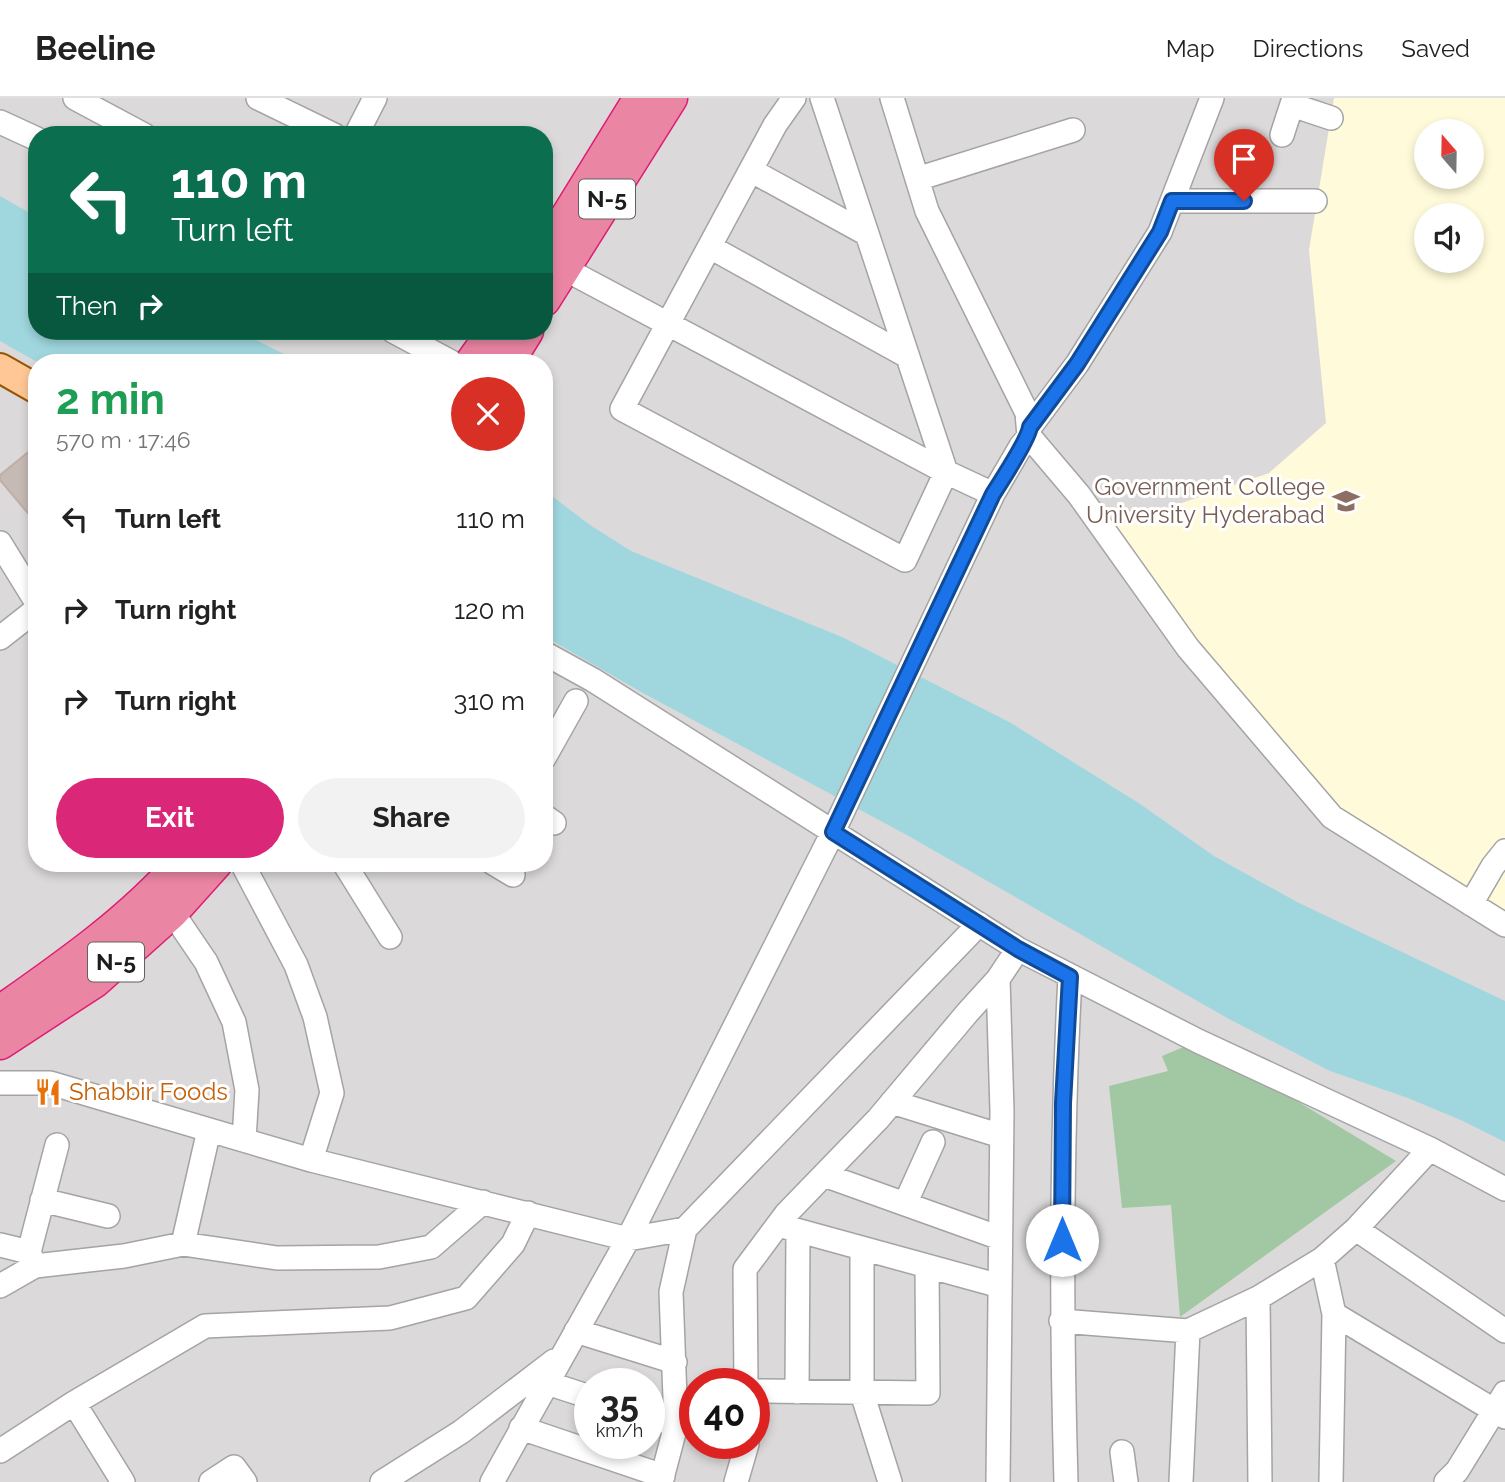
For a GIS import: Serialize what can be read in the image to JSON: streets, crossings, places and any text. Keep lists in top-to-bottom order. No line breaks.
{"streets":{"highway":["N-5"]},"places":{"school or university":["Government College University Hyderabad"],"restaurant":["Shabbir Foods"]},"north":"top","page":{"header":"Beeline","nav":["Map","Directions","Saved"],"turn":["110 m","Turn left"],"then":"Then","heading":["2 min","570 m · 17:46"],"list":[{"name":"Turn left","value":"110 m"},{"name":"Turn right","value":"120 m"},{"name":"Turn right","value":"310 m"}],"buttons":["Exit","Share"],"speed":"35 km/h","limit":"40"}}
